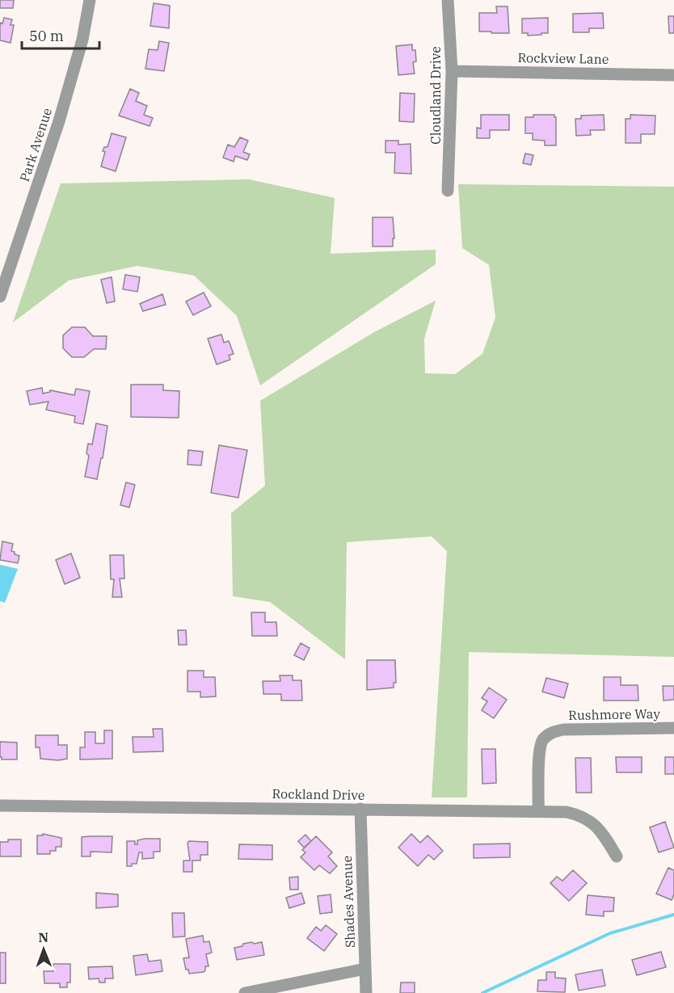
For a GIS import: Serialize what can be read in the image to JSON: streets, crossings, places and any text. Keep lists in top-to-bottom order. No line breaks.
{"streets":{"street":["Rockview Lane","Cloudland Drive","Park Avenue","Rushmore Way","Rockland Drive","Shades Avenue"]},"crossings":[["Rockview Lane","Cloudland Drive"],["Rushmore Way","Rockland Drive"],["Rockland Drive","Shades Avenue"]],"scale_bar":"50 m","north":"top"}
